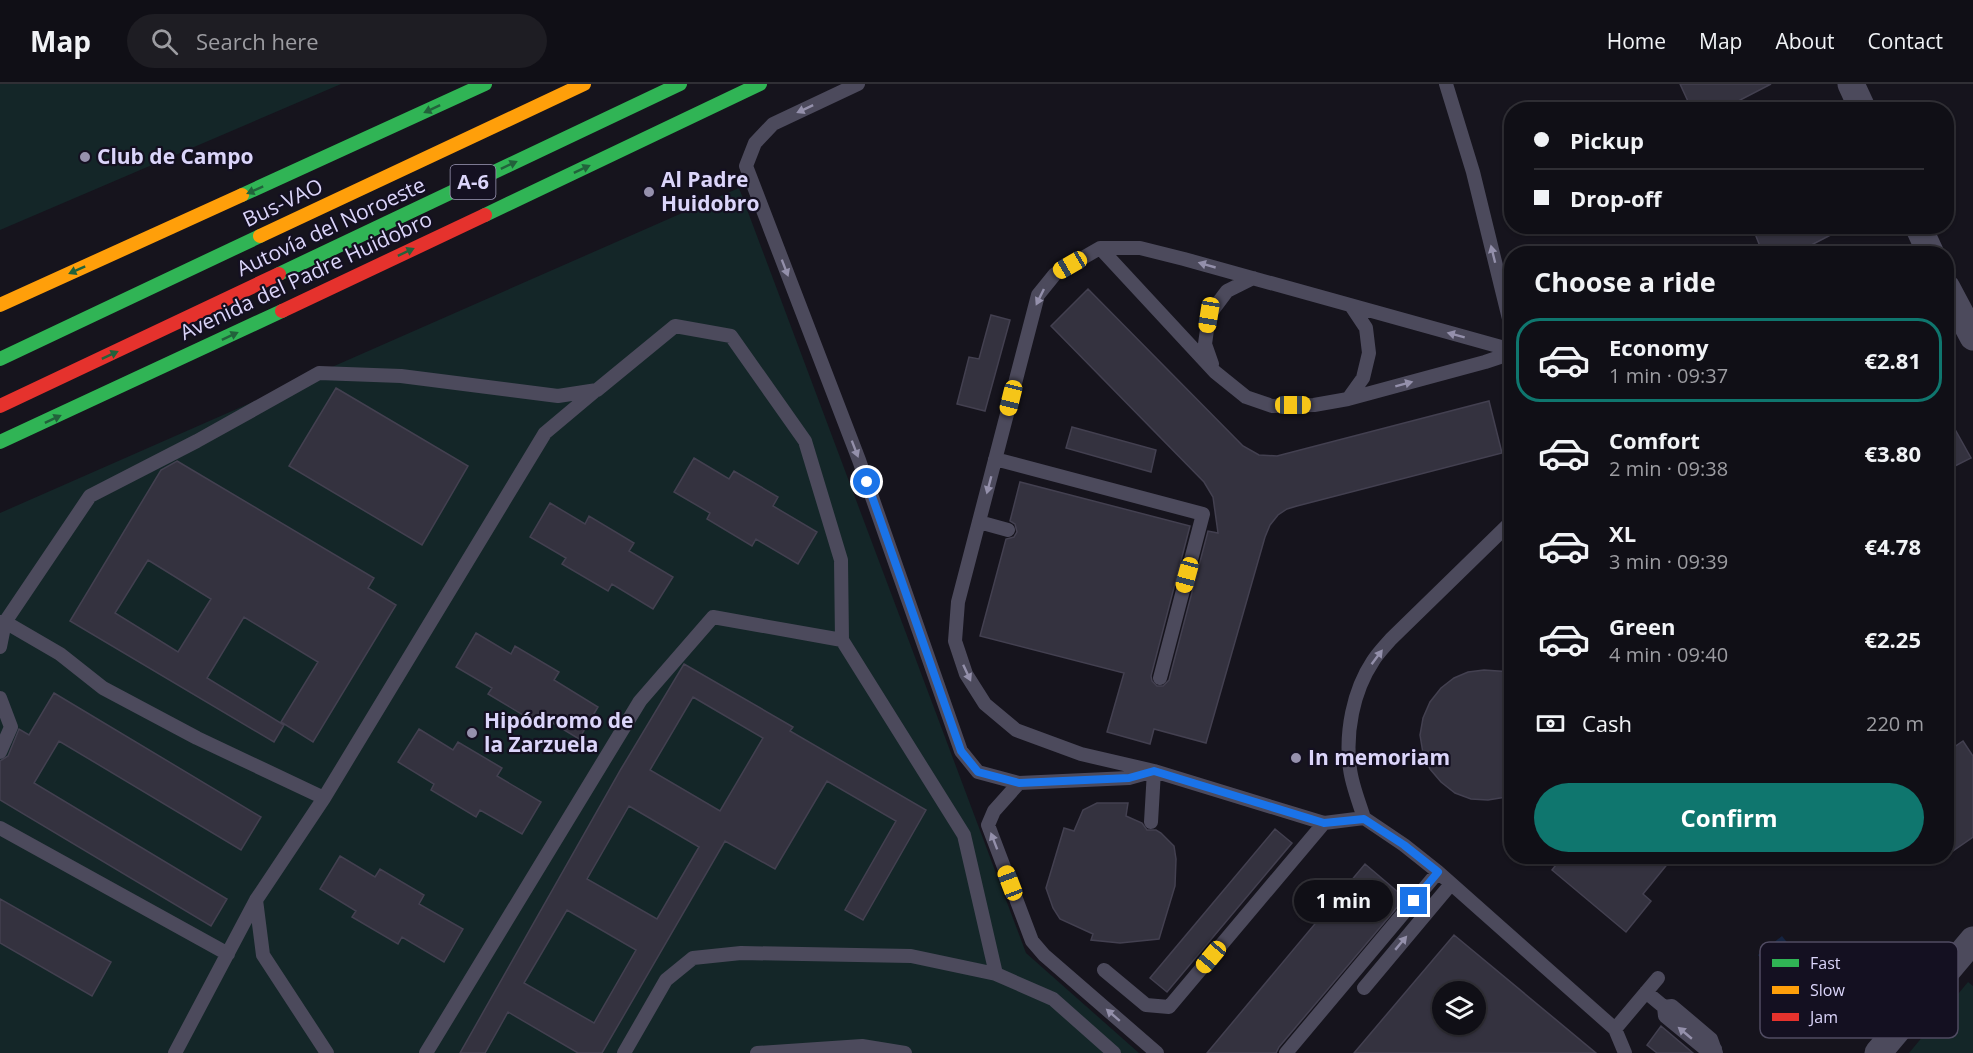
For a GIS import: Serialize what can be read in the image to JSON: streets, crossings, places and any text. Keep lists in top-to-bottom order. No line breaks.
{"streets":{"main road":["A-6","Bus-VAO","Autovía del Noroeste","Avenida del Padre Huidobro"]},"one_way":["Avenida del Padre Huidobro"],"places":["Club de Campo","Al Padre Huidobro","Hipódromo de la Zarzuela","In memoriam"],"legend":["Fast","Slow","Jam"],"page":{"header":"Map","search":"Search here","nav":["Home","Map","About","Contact"],"banner":["Pickup","Drop-off"],"heading":"Choose a ride","list":[{"name":"Economy","note":"1 min · 09:37","value":"€2.81"},{"name":"Comfort","note":"2 min · 09:38","value":"€3.80"},{"name":"XL","note":"3 min · 09:39","value":"€4.78"},{"name":"Green","note":"4 min · 09:40","value":"€2.25"}],"pay":["Cash","220 m"],"buttons":"Confirm","bubble":"1 min"}}
